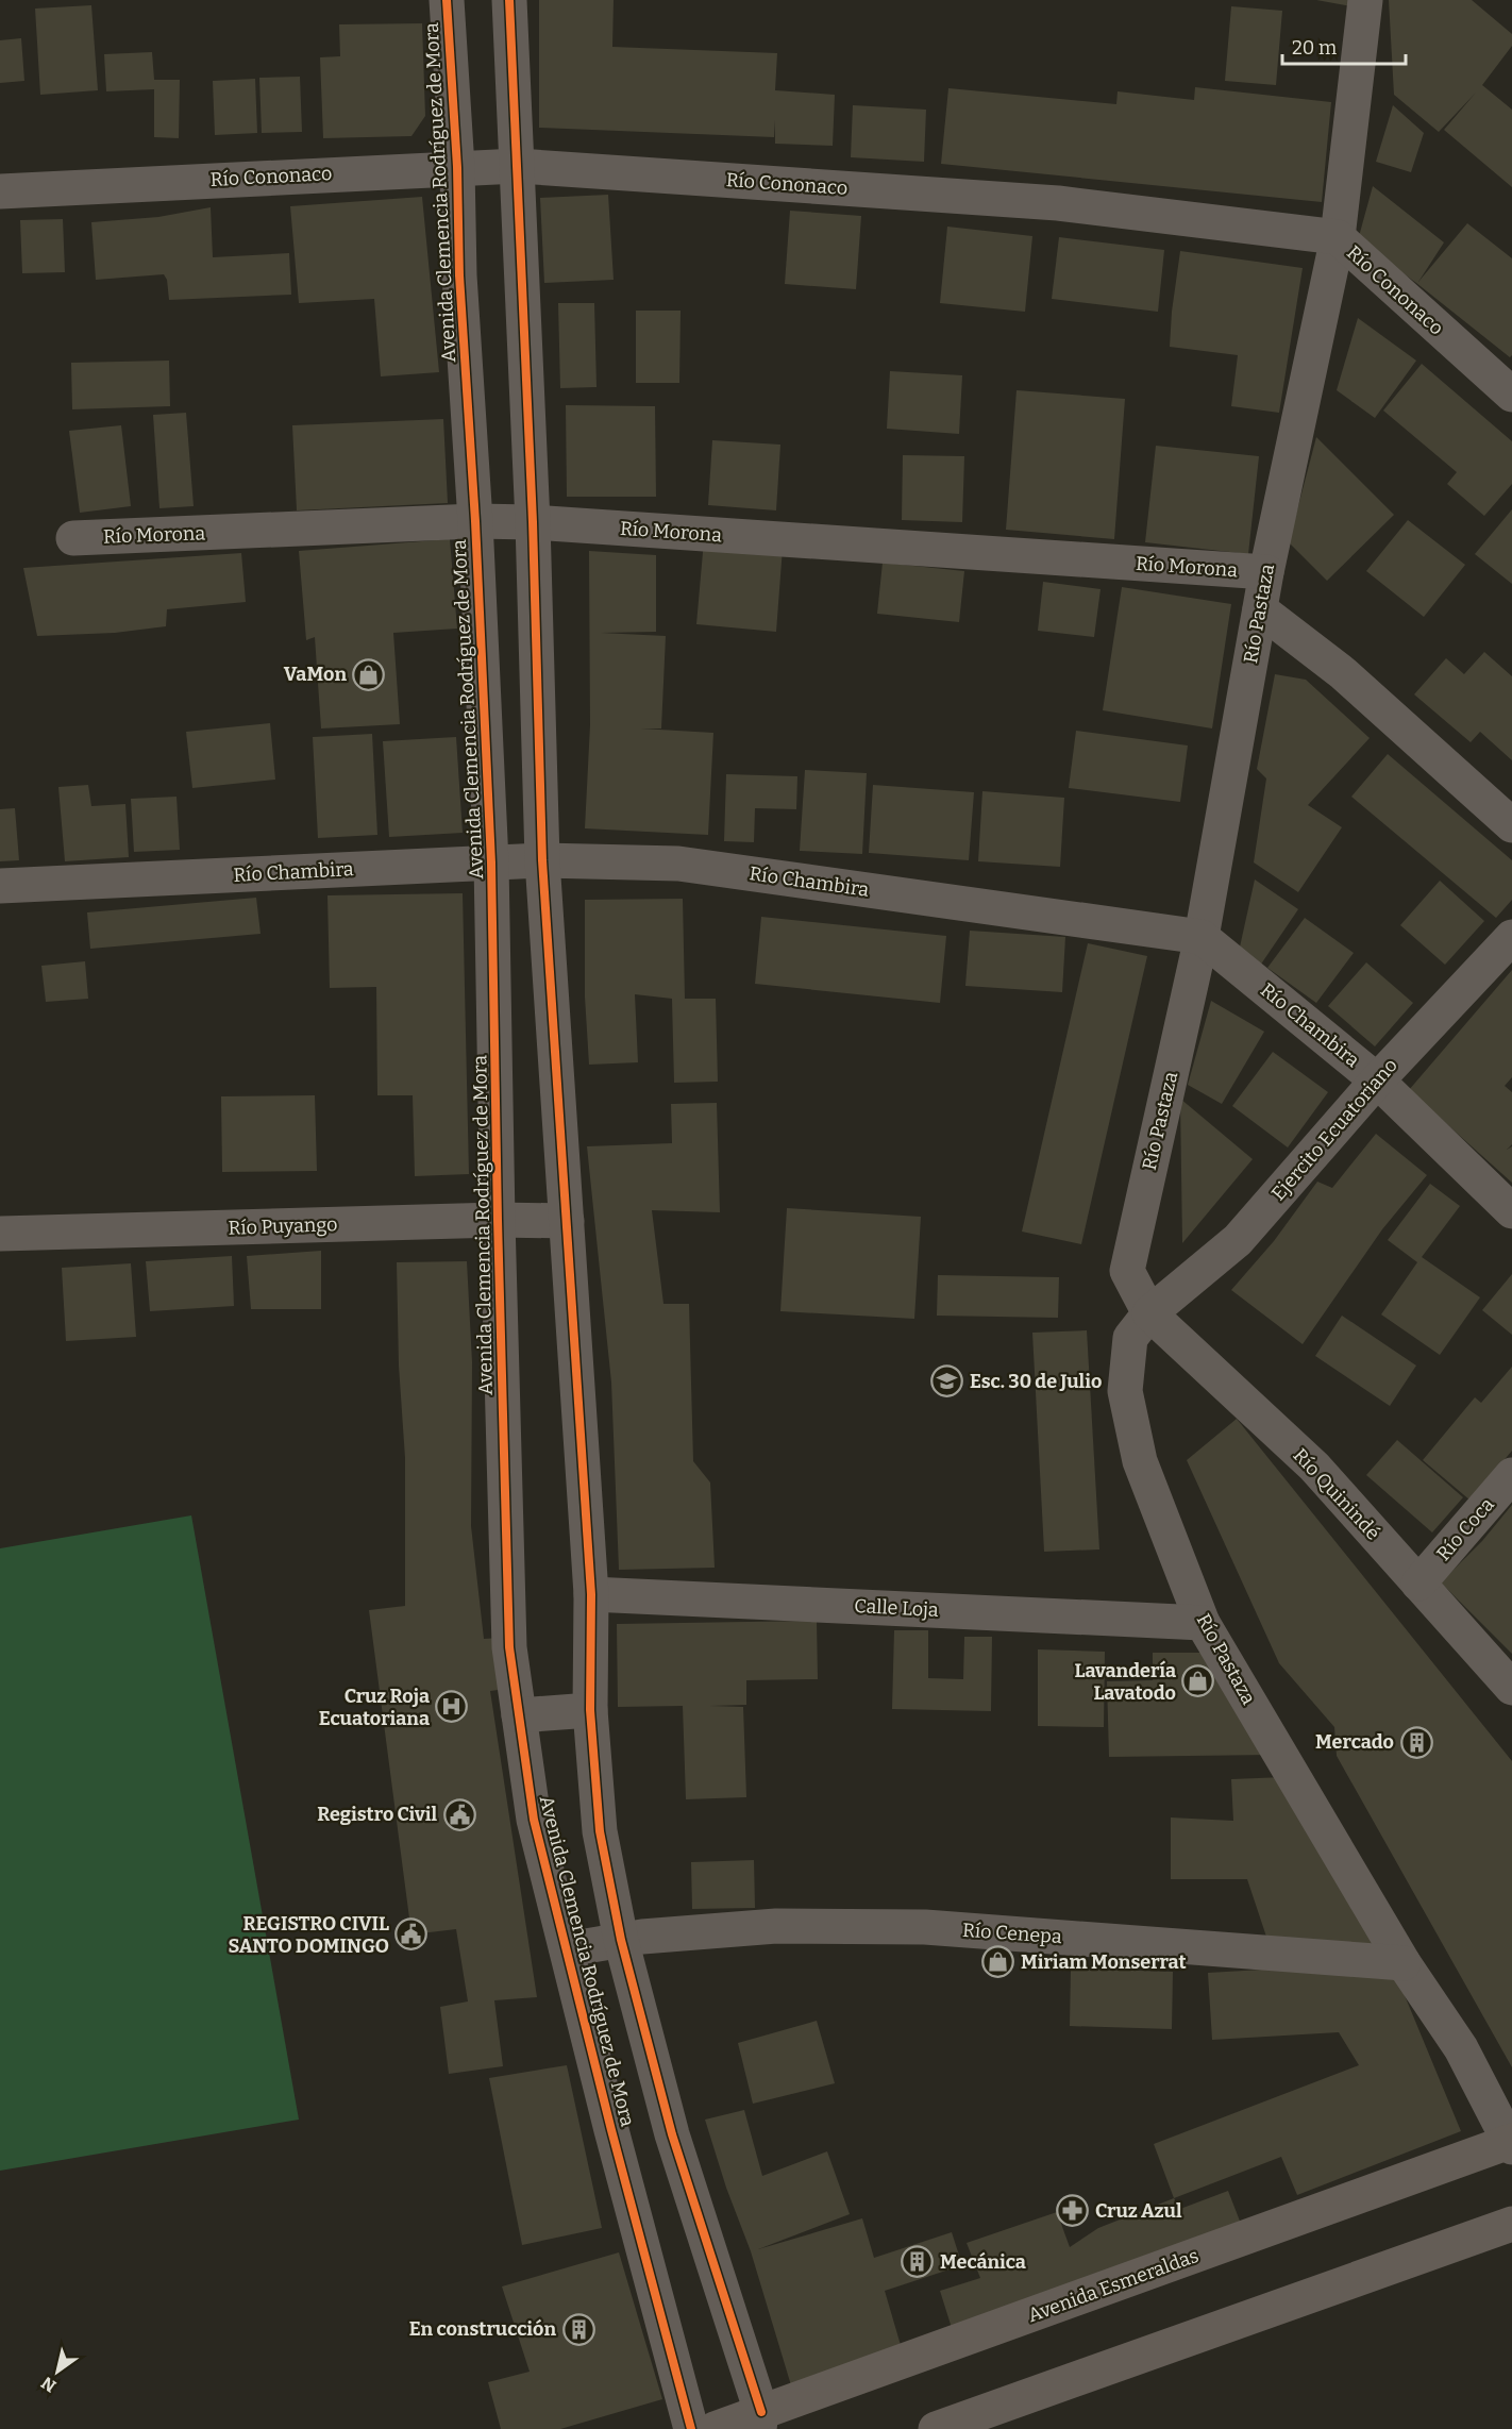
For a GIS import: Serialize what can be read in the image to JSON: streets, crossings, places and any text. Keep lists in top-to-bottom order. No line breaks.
{"streets":{"main road":["Avenida Esmeraldas"],"street":["Río Cononaco","Avenida Clemencia Rodríguez de Mora","Río Morona","Río Pastaza","Río Chambira","Ejercito Ecuatoriano","Río Puyango","Río Quinindé","Río Coca","Calle Loja","Río Cenepa"]},"crossings":[["Río Cononaco","Avenida Clemencia Rodríguez de Mora"],["Río Cononaco","Río Pastaza"],["Avenida Clemencia Rodríguez de Mora","Río Morona"],["Avenida Clemencia Rodríguez de Mora","Río Chambira"],["Avenida Clemencia Rodríguez de Mora","Río Puyango"],["Avenida Clemencia Rodríguez de Mora","Calle Loja"],["Avenida Clemencia Rodríguez de Mora","Río Cenepa"],["Avenida Clemencia Rodríguez de Mora","Avenida Esmeraldas"],["Río Morona","Río Pastaza"],["Río Pastaza","Río Chambira"],["Río Pastaza","Ejercito Ecuatoriano"],["Río Pastaza","Río Quinindé"],["Río Pastaza","Calle Loja"],["Río Pastaza","Río Cenepa"],["Río Pastaza","Avenida Esmeraldas"],["Río Chambira","Ejercito Ecuatoriano"],["Ejercito Ecuatoriano","Río Quinindé"],["Río Quinindé","Río Coca"]],"places":{"shop":["VaMon","Lavandería Lavatodo","Miriam Monserrat"],"school or university":["Esc. 30 de Julio"],"hospital":["Cruz Roja Ecuatoriana"],"building":["Mercado","Mecánica","En construcción"],"public building":["Registro Civil","REGISTRO CIVIL SANTO DOMINGO"],"pharmacy":["Cruz Azul"]},"scale_bar":"20 m","north":"bottom left"}
